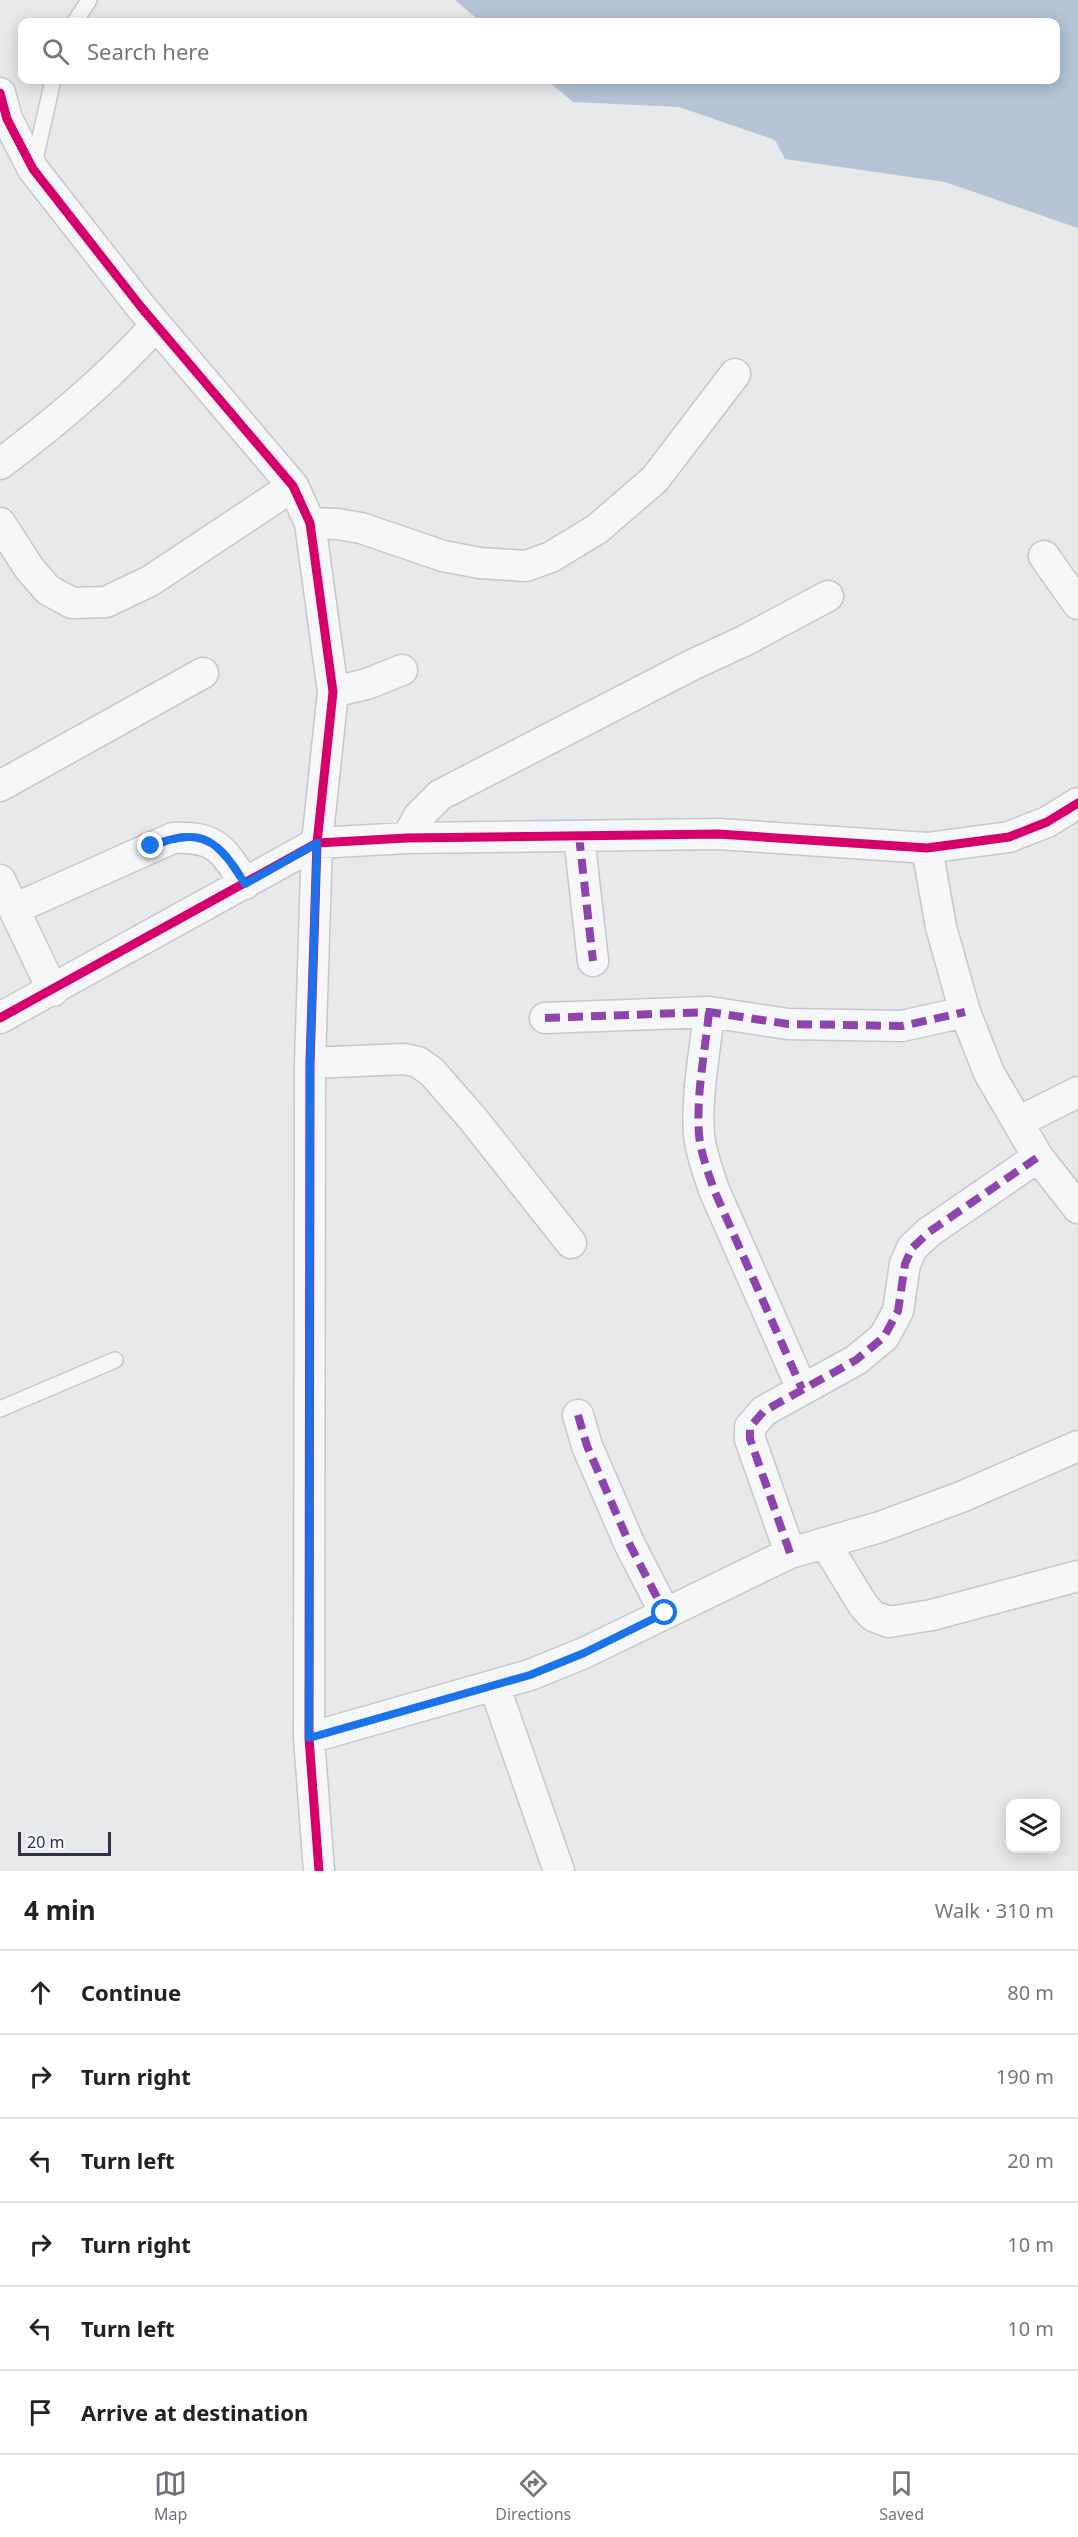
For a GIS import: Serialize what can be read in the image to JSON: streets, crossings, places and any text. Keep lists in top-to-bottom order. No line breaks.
{"scale_bar":"20 m","page":{"search":"Search here","scale":"20 m","heading":["4 min","Walk · 310 m"],"list":[["Continue","80 m"],["Turn right","190 m"],["Turn left","20 m"],["Turn right","10 m"],["Turn left","10 m"],"Arrive at destination"],"nav":["Map","Directions","Saved"]}}
